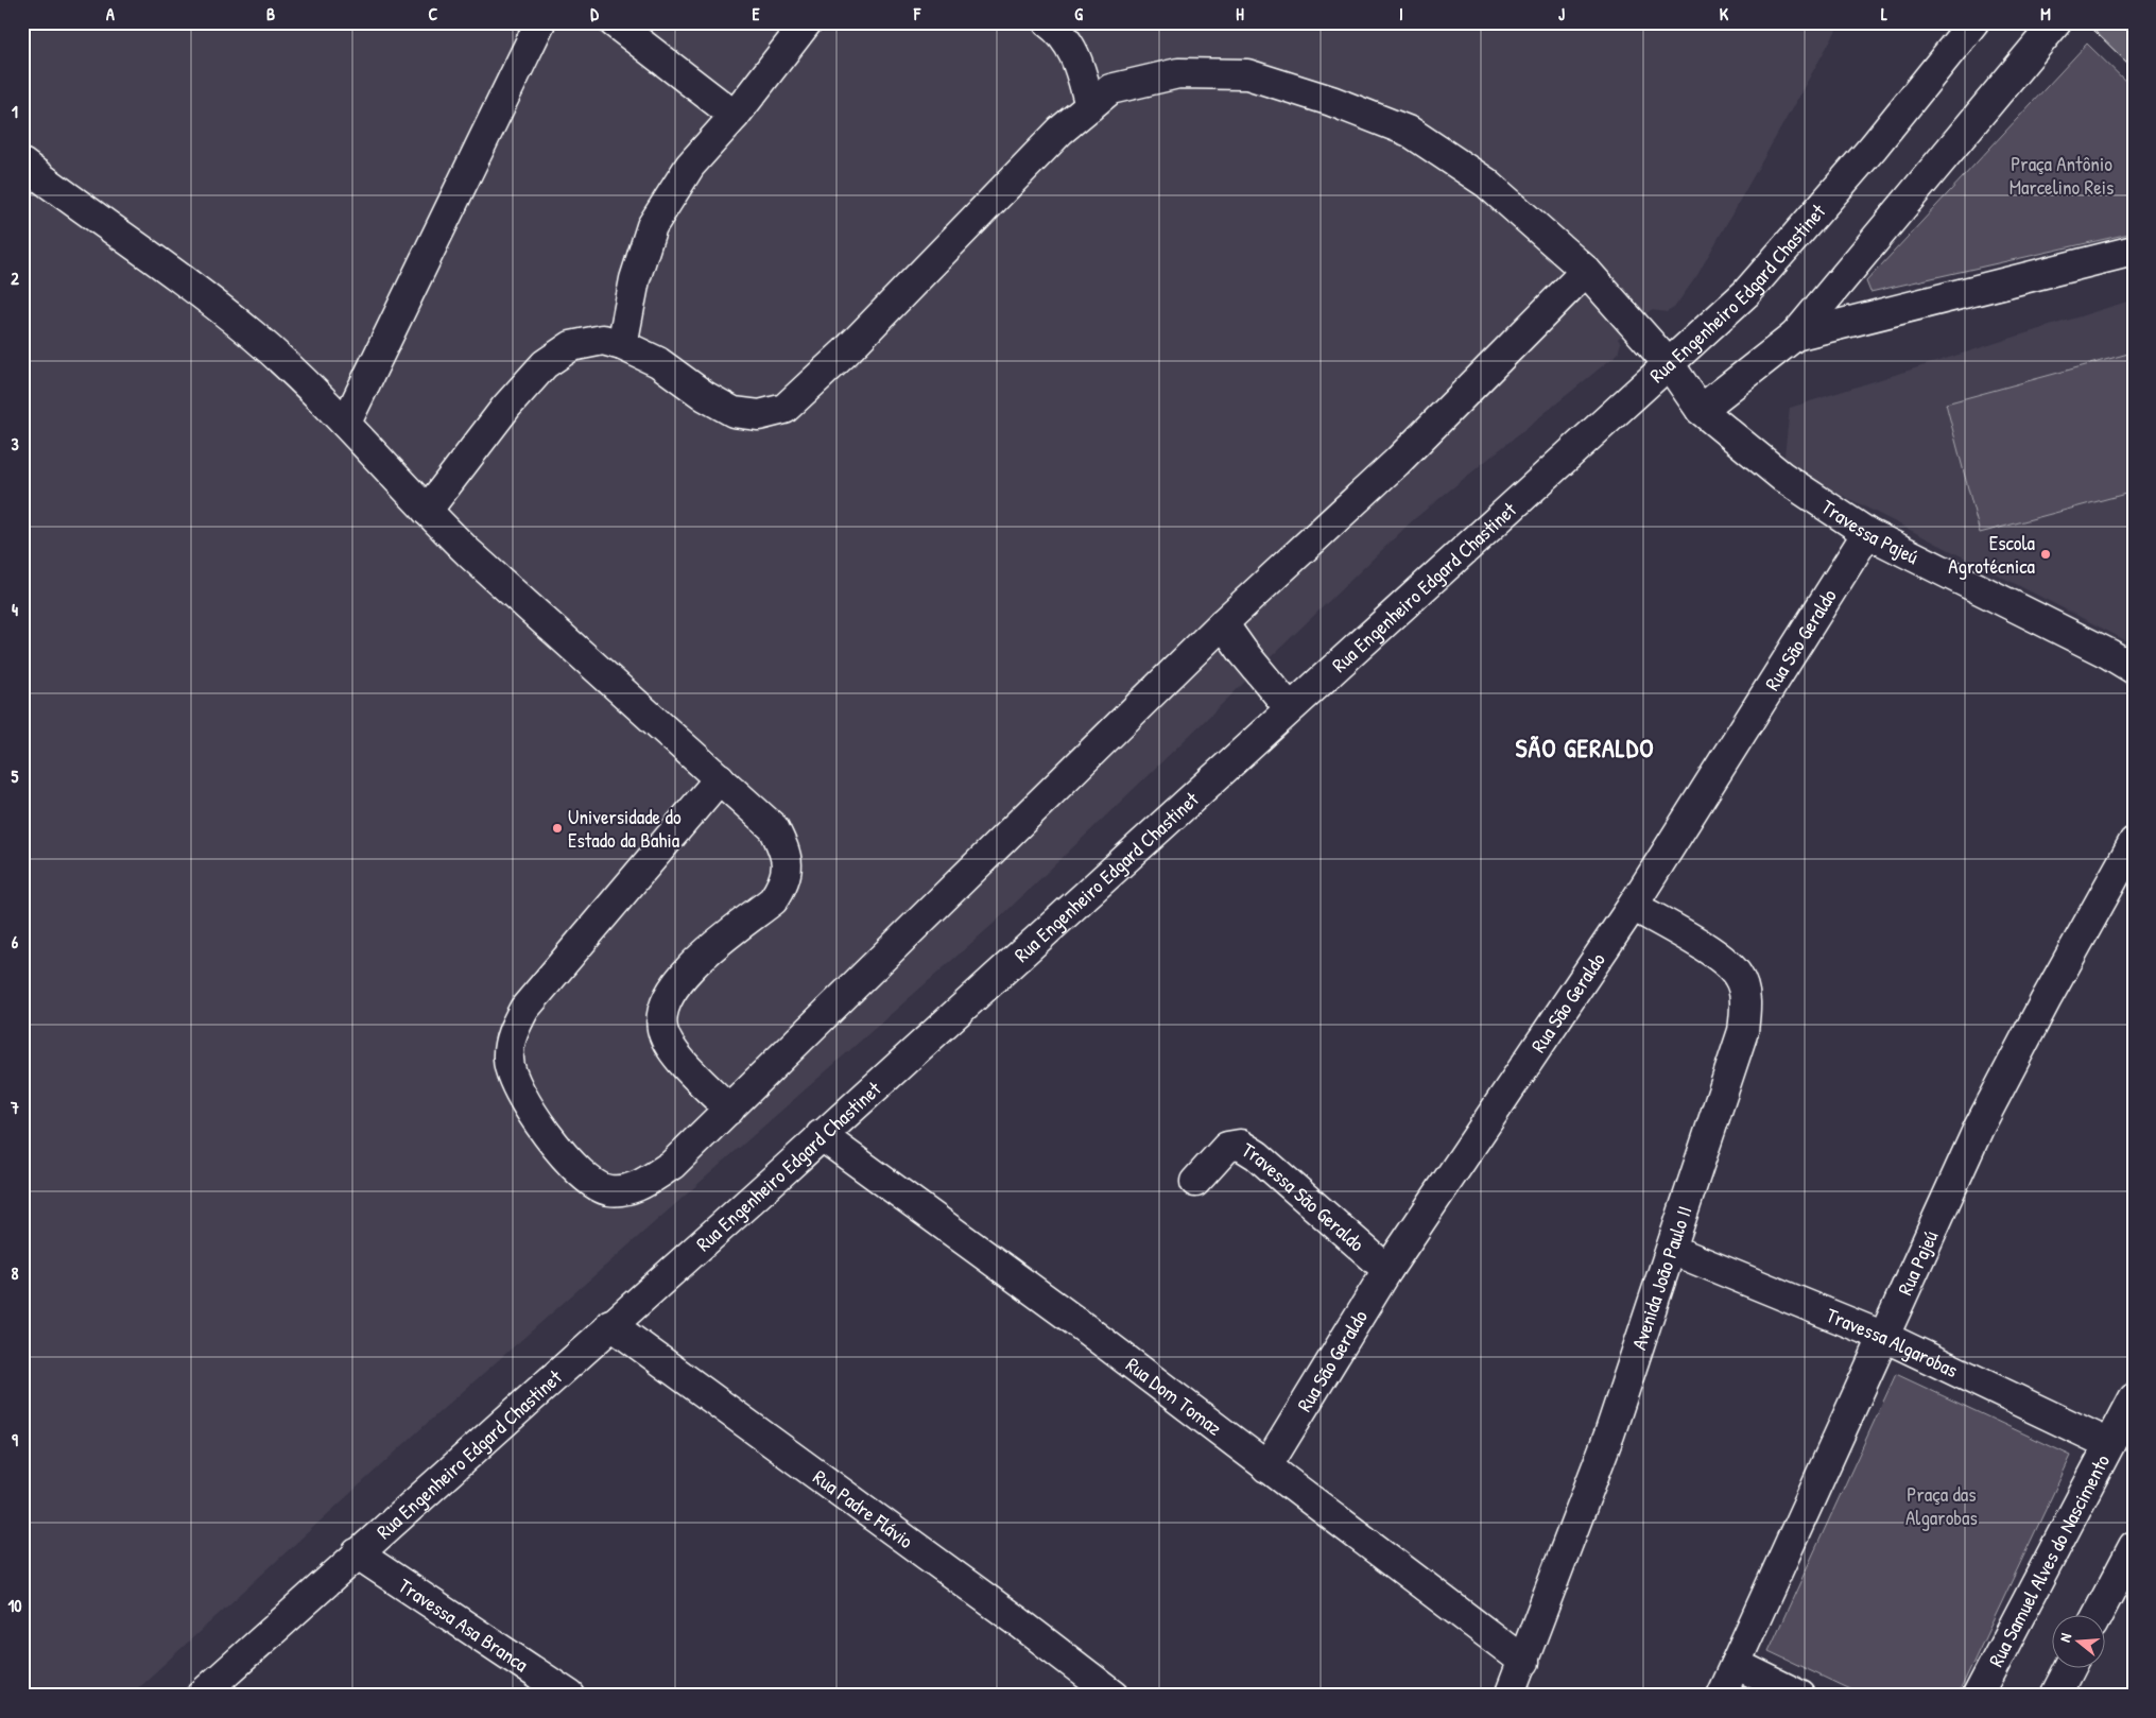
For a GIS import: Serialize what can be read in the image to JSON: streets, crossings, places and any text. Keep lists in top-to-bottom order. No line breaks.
{"streets":{"street":["Rua Engenheiro Edgard Chastinet","Travessa Pajeú","Rua São Geraldo","Travessa São Geraldo","Rua Pajeú","Avenida João Paulo II","Travessa Algarobas","Rua Dom Tomaz","Rua Padre Flávio","Rua Samuel Alves do Nascimento","Travessa Asa Branca"]},"crossings":[["Rua Engenheiro Edgard Chastinet","Travessa Pajeú"],["Rua Engenheiro Edgard Chastinet","Rua Dom Tomaz"],["Rua Engenheiro Edgard Chastinet","Rua Padre Flávio"],["Rua Engenheiro Edgard Chastinet","Travessa Asa Branca"],["Travessa Pajeú","Rua São Geraldo"],["Rua São Geraldo","Travessa São Geraldo"],["Rua São Geraldo","Avenida João Paulo II"],["Rua São Geraldo","Rua Dom Tomaz"],["Rua Pajeú","Travessa Algarobas"],["Avenida João Paulo II","Travessa Algarobas"],["Avenida João Paulo II","Rua Dom Tomaz"],["Travessa Algarobas","Rua Samuel Alves do Nascimento"]],"districts":["SÃO GERALDO"],"parks":["Praça Antônio Marcelino Reis","Praça das Algarobas"],"places":["Escola Agrotécnica","Universidade do Estado da Bahia"],"north":"left","grid":{"columns":["A","B","C","D","E","F","G","H","I","J","K","L","M"],"rows":["1","2","3","4","5","6","7","8","9","10"]}}
